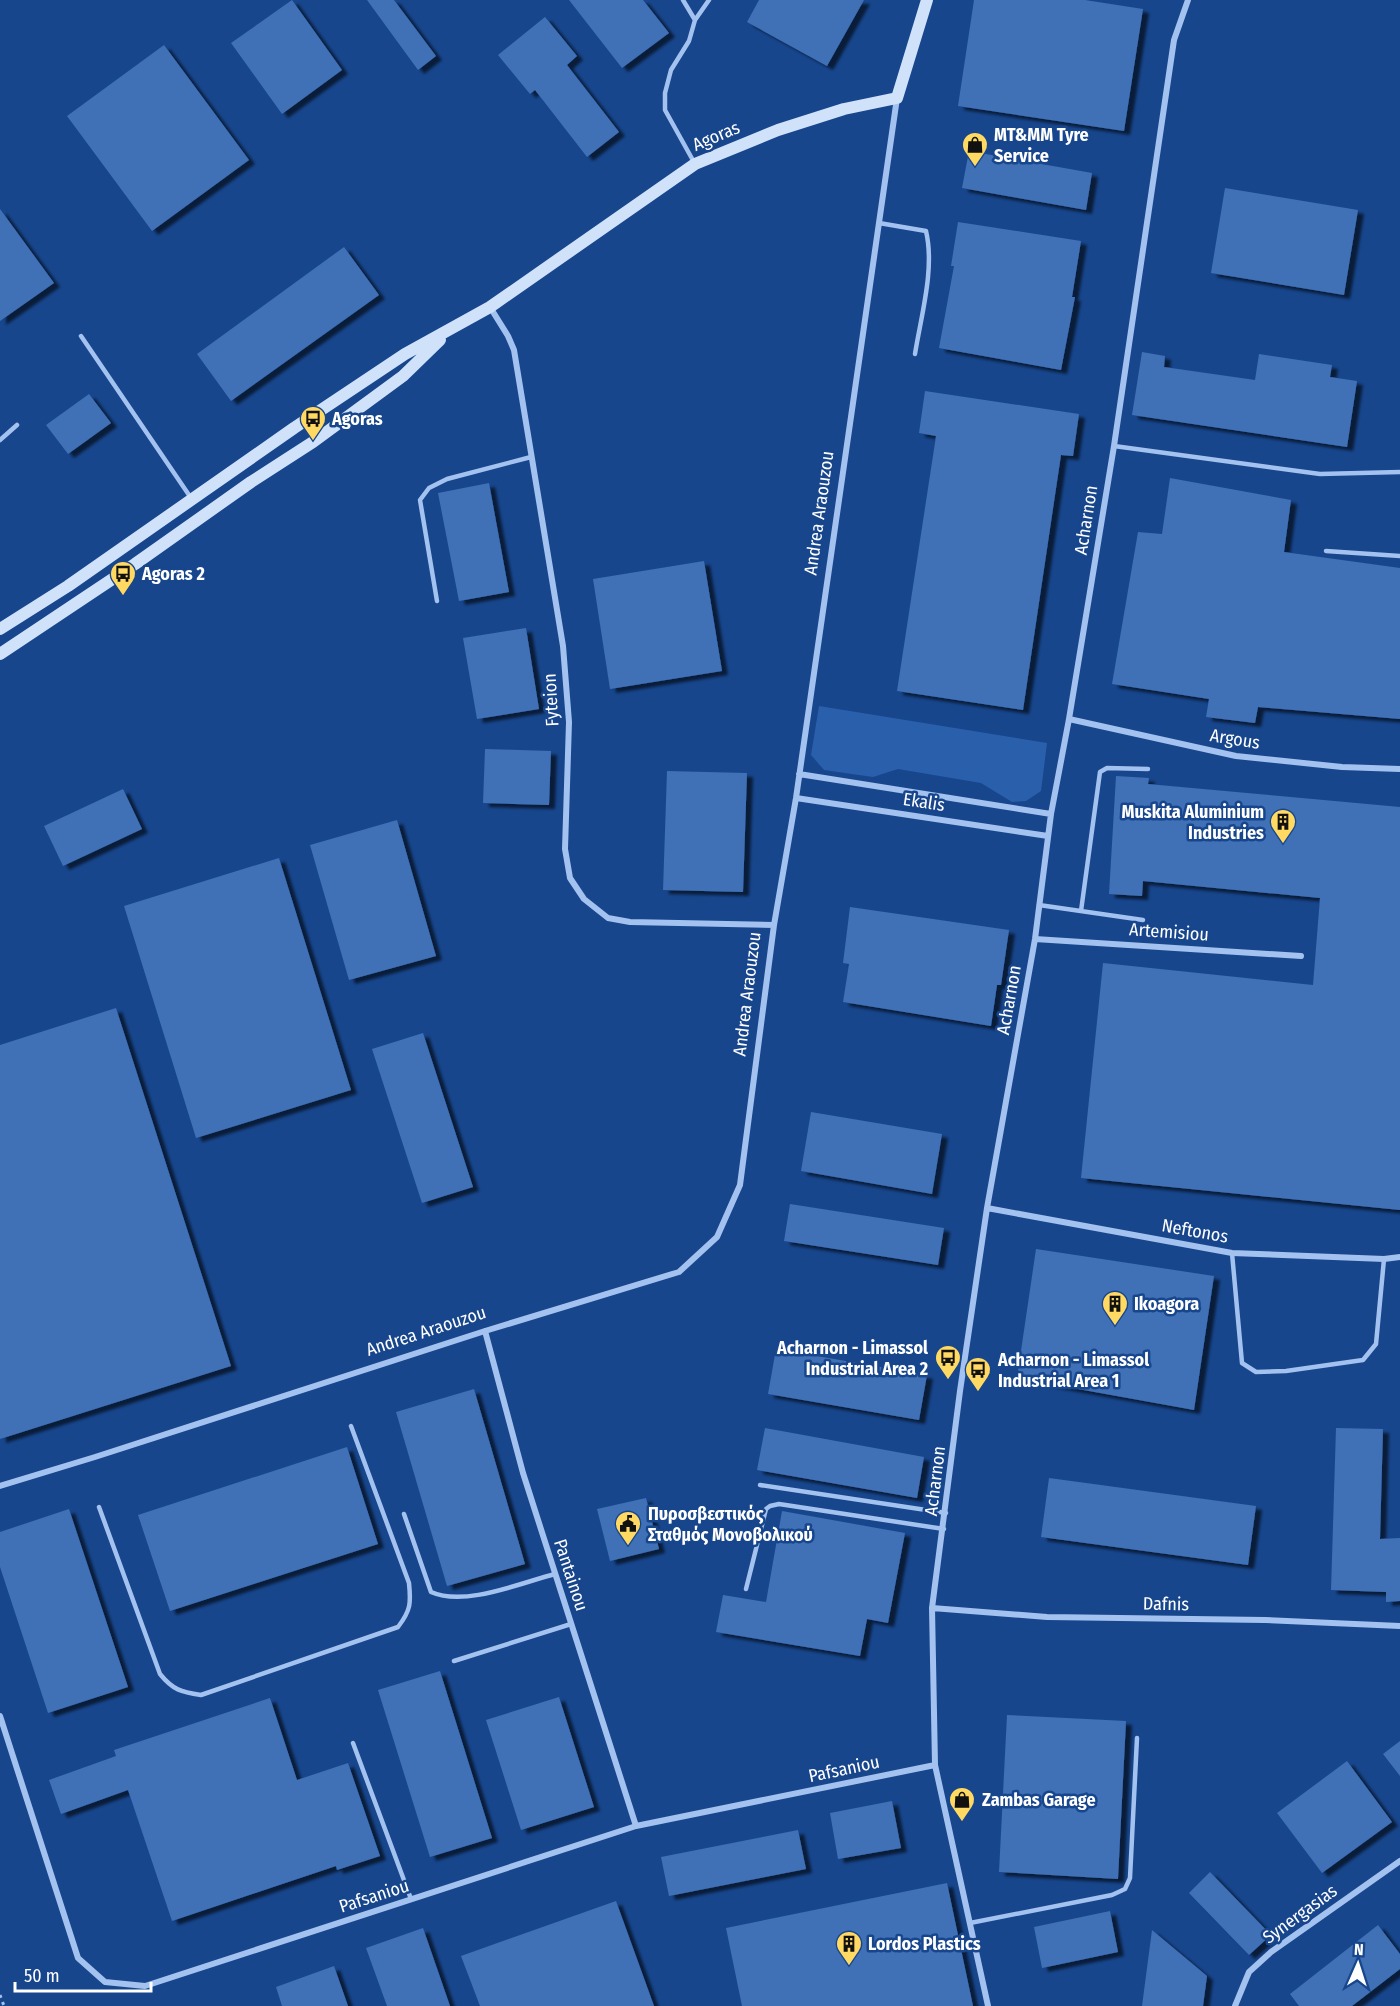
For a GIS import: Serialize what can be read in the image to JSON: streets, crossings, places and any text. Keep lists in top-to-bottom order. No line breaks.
{"streets":{"main road":["Agoras","Andrea Araouzou"],"street":["Acharnon","Fyteion","Argous","Ekalis","Artemisiou","Neftonos","Pantainou","Dafnis","Pafsaniou","Synergasias"]},"crossings":[["Agoras","Andrea Araouzou"],["Agoras","Fyteion"],["Andrea Araouzou","Fyteion"],["Andrea Araouzou","Ekalis"],["Andrea Araouzou","Pantainou"],["Acharnon","Argous"],["Acharnon","Ekalis"],["Acharnon","Artemisiou"],["Acharnon","Neftonos"],["Acharnon","Dafnis"],["Acharnon","Pafsaniou"],["Pantainou","Pafsaniou"]],"places":{"shop":["MT&MM Tyre Service","Zambas Garage"],"bus stop":["Agoras","Agoras 2","Acharnon - Limassol Industrial Area 2","Acharnon - Limassol Industrial Area 1"],"building":["Muskita Aluminium Industries","Ikoagora","Lordos Plastics"],"public building":["Πυροσβεστικός Σταθμός Μονοβολικού"]},"scale_bar":"50 m","north":"top"}
